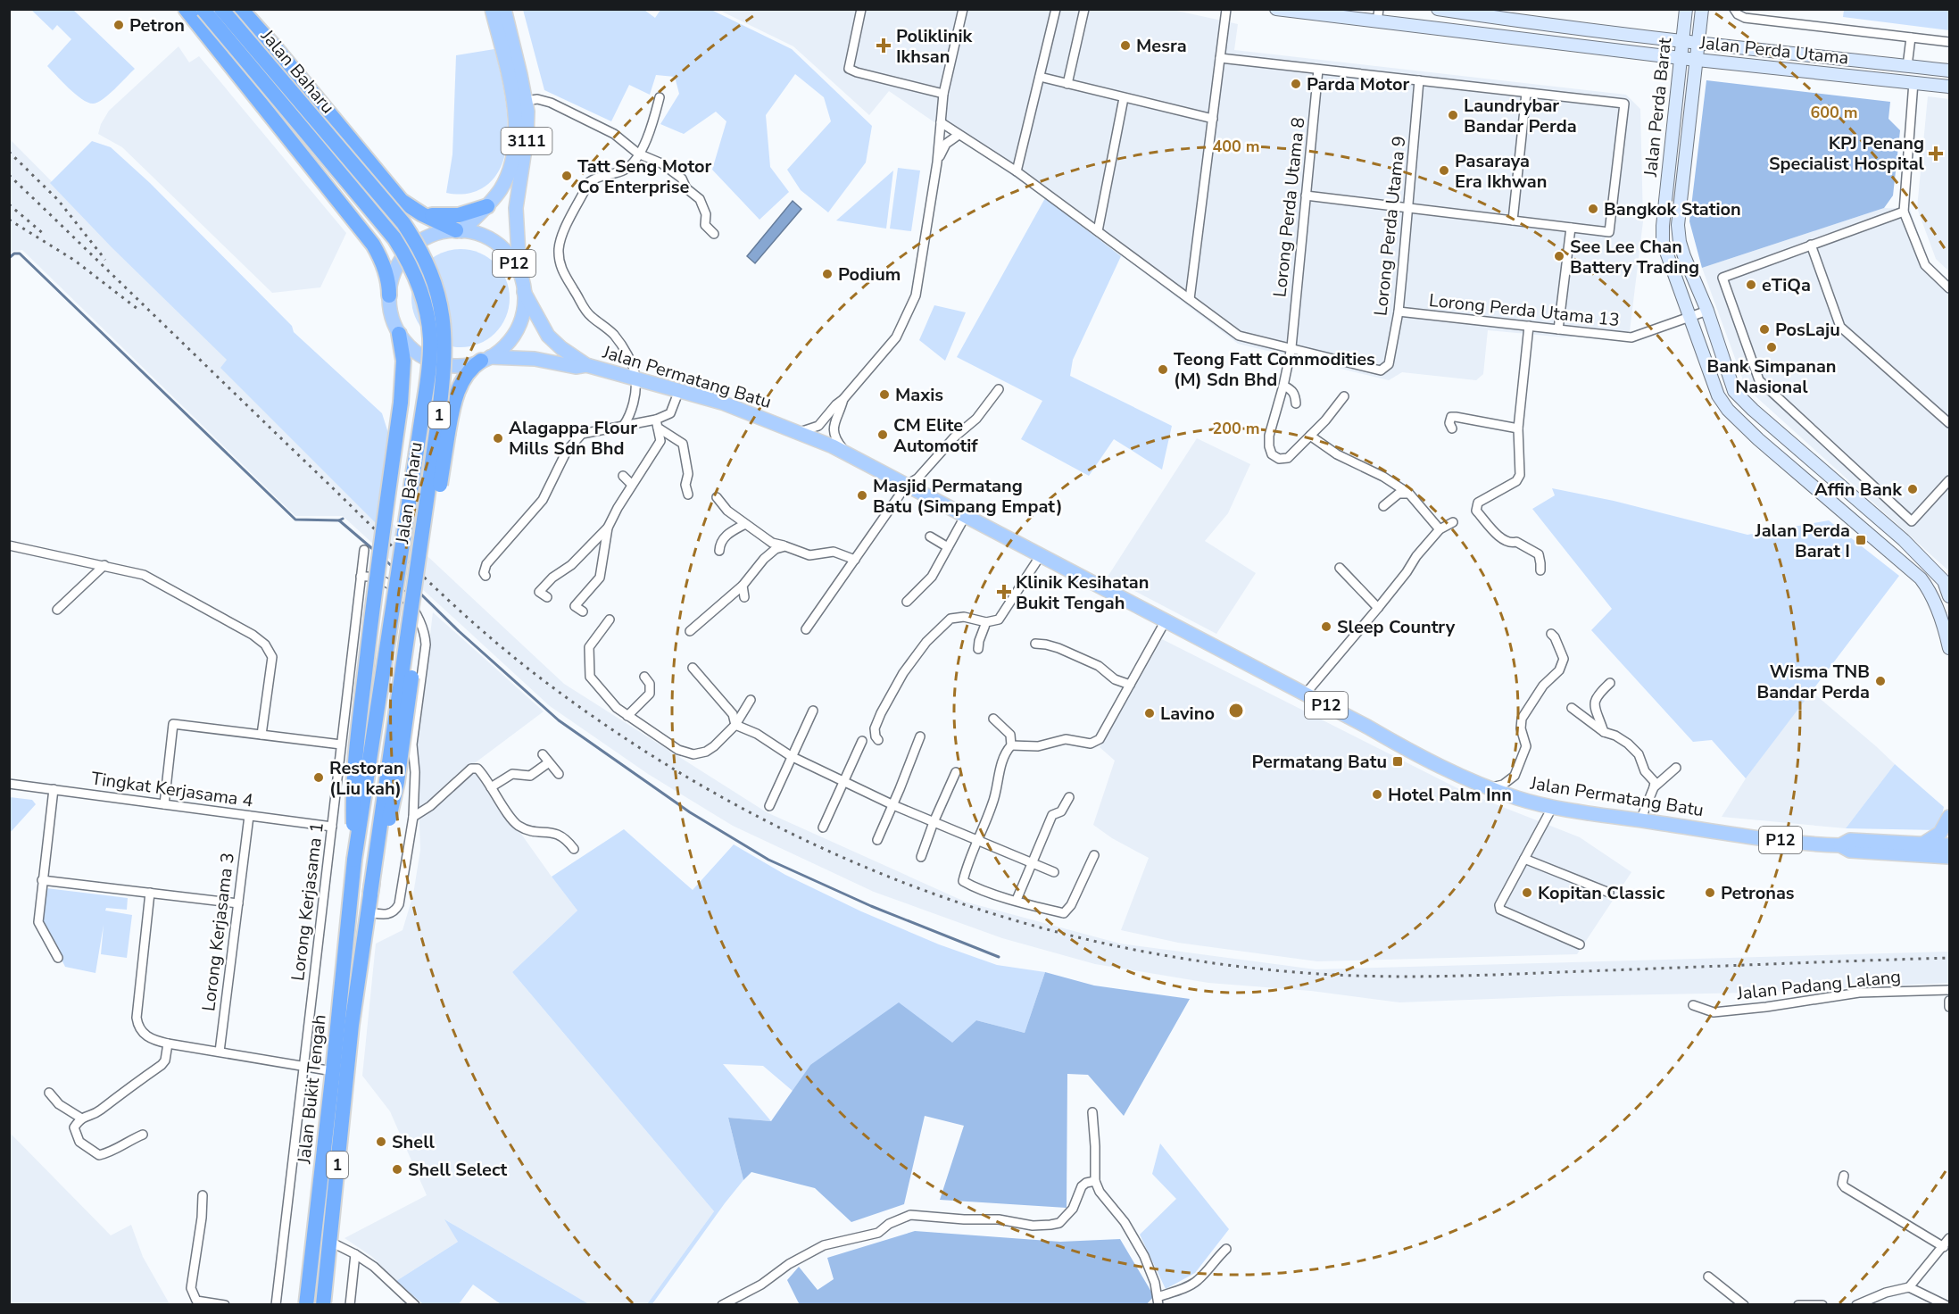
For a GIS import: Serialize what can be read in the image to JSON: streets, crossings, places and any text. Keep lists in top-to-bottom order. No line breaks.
{"streets":{"highway":["Jalan Baharu","1","Jalan Bukit Tengah"],"main road":["3111","P12","Jalan Permatang Batu"],"street":["Jalan Perda Utama","Jalan Perda Barat","Lorong Perda Utama 8","Lorong Perda Utama 9","Lorong Perda Utama 13","Tingkat Kerjasama 4","Lorong Kerjasama 1","Lorong Kerjasama 3","Jalan Padang Lalang"]},"crossings":[["Jalan Perda Utama","Jalan Perda Barat"],["Jalan Baharu","Jalan Bukit Tengah"],["Jalan Perda Barat","Lorong Perda Utama 13"],["3111","P12"],["3111","Jalan Permatang Batu"],["Lorong Perda Utama 8","Lorong Perda Utama 9"],["Lorong Perda Utama 9","Lorong Perda Utama 13"],["P12","Jalan Permatang Batu"],["Tingkat Kerjasama 4","Lorong Kerjasama 1"],["Tingkat Kerjasama 4","Lorong Kerjasama 3"]],"places":{"other":["Petron","Mesra","Parda Motor","Laundrybar Bandar Perda","Pasaraya Era Ikhwan","Tatt Seng Motor Co Enterprise","Bangkok Station","See Lee Chan Battery Trading","Podium","eTiQa","PosLaju","Bank Simpanan Nasional","Teong Fatt Commodities (M) Sdn Bhd","Maxis","CM Elite Automotif","Alagappa Flour Mills Sdn Bhd","Affin Bank","Masjid Permatang Batu (Simpang Empat)","Sleep Country","Wisma TNB Bandar Perda","Lavino","Restoran (Liu kah)","Hotel Palm Inn","Kopitan Classic","Petronas","Shell","Shell Select"],"health":["Poliklinik Ikhsan","KPJ Penang Specialist Hospital","Klinik Kesihatan Bukit Tengah"],"transit":["Jalan Perda Barat I","Permatang Batu"]},"rings":["600 m","400 m","200 m"]}
